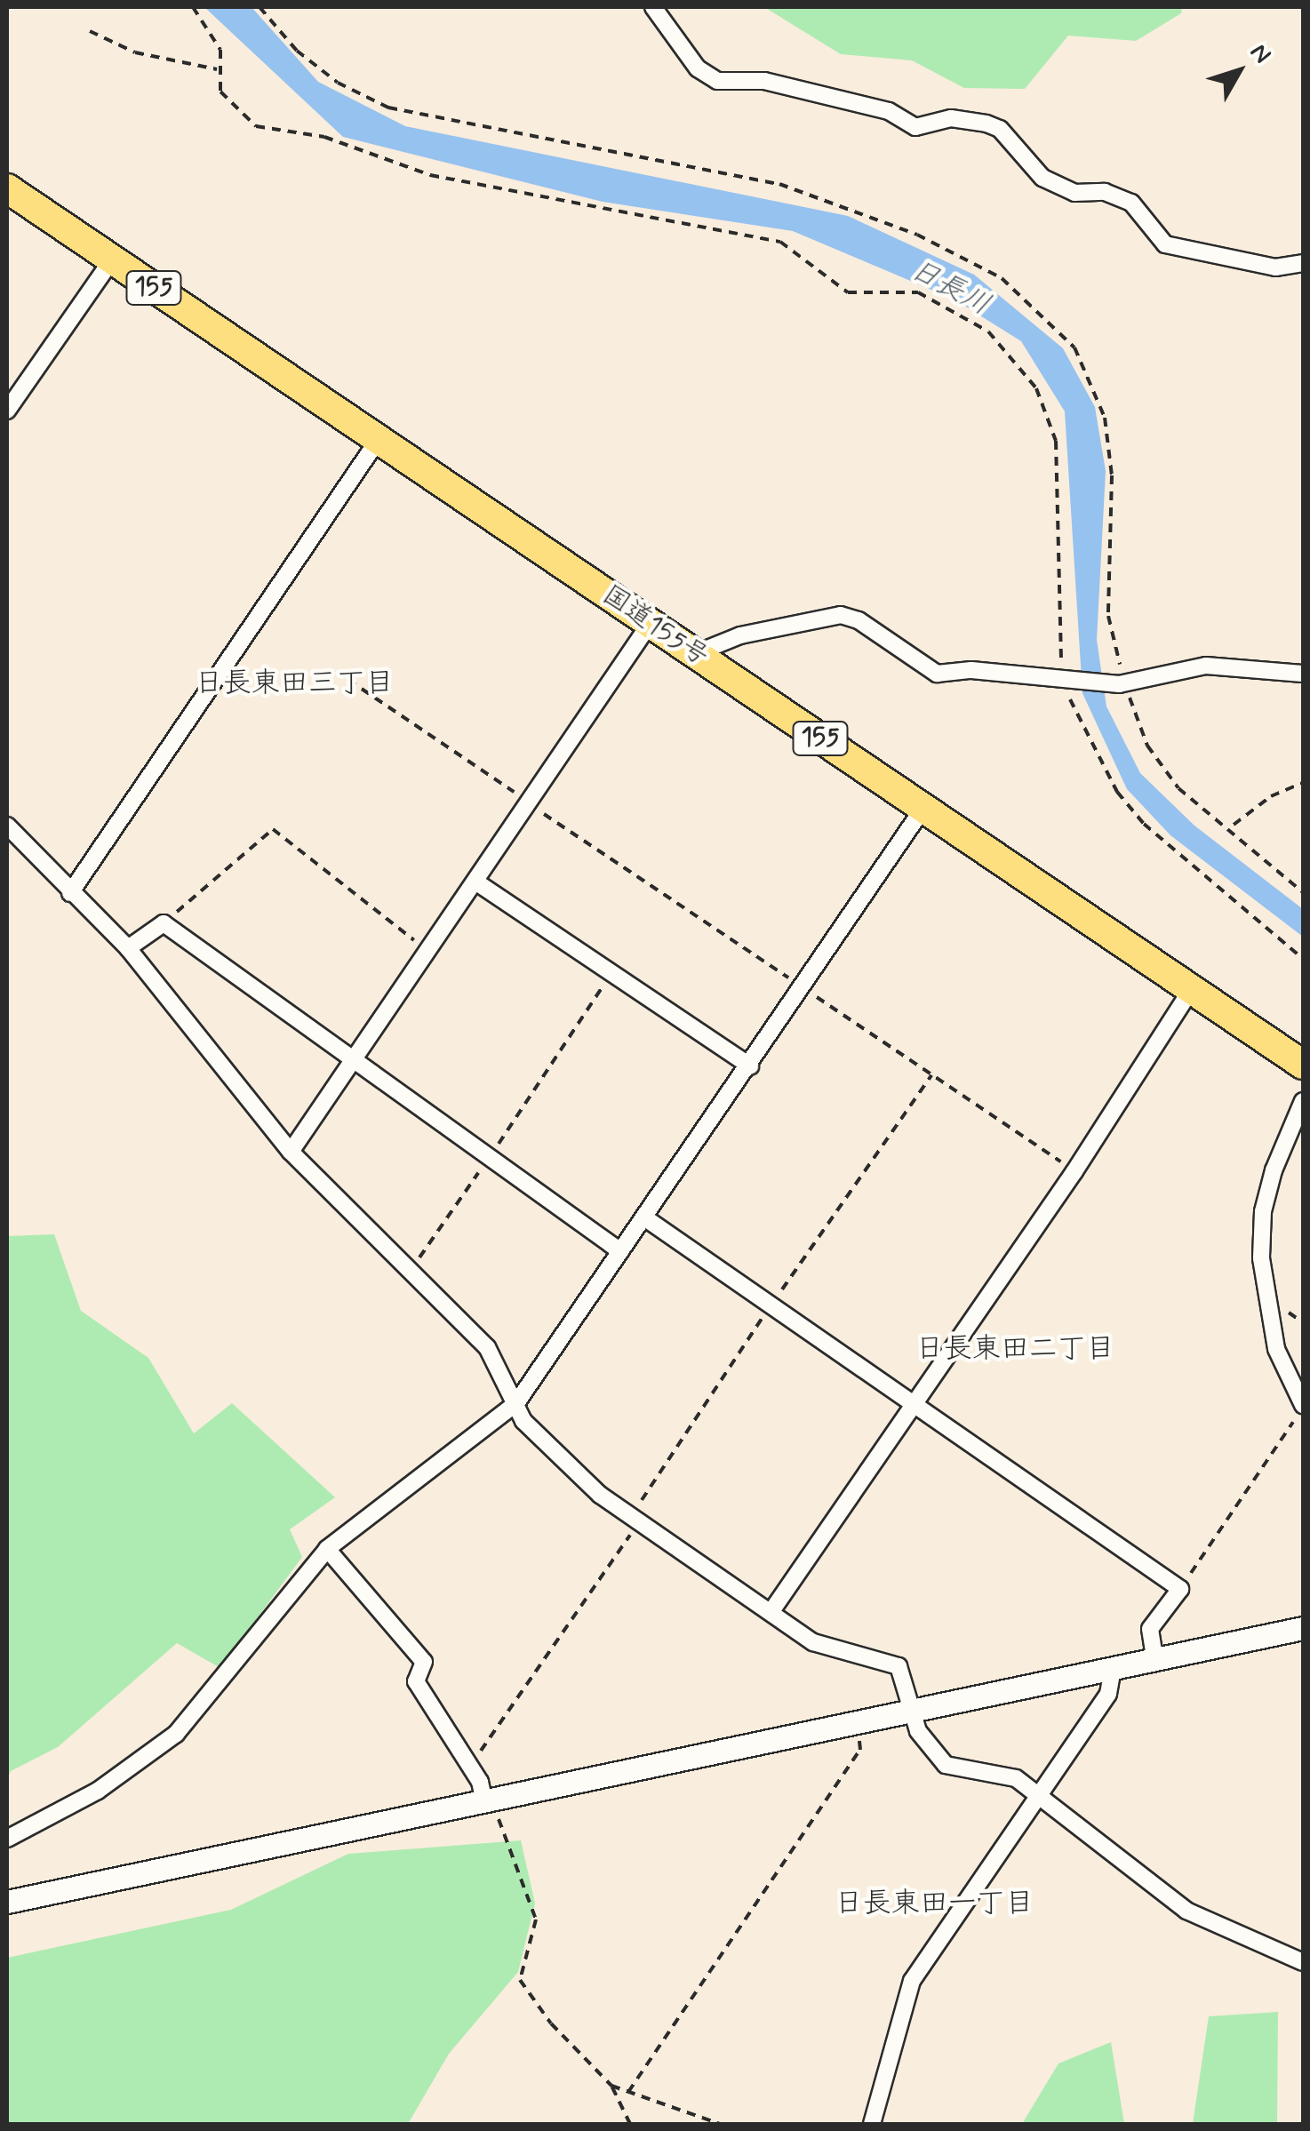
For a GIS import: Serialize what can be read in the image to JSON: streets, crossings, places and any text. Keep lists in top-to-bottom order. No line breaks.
{"streets":{"highway":["155","国道155号"]},"districts":["日長東田三丁目","日長東田二丁目","日長東田一丁目"],"water":["日長川"],"north":"top right"}
